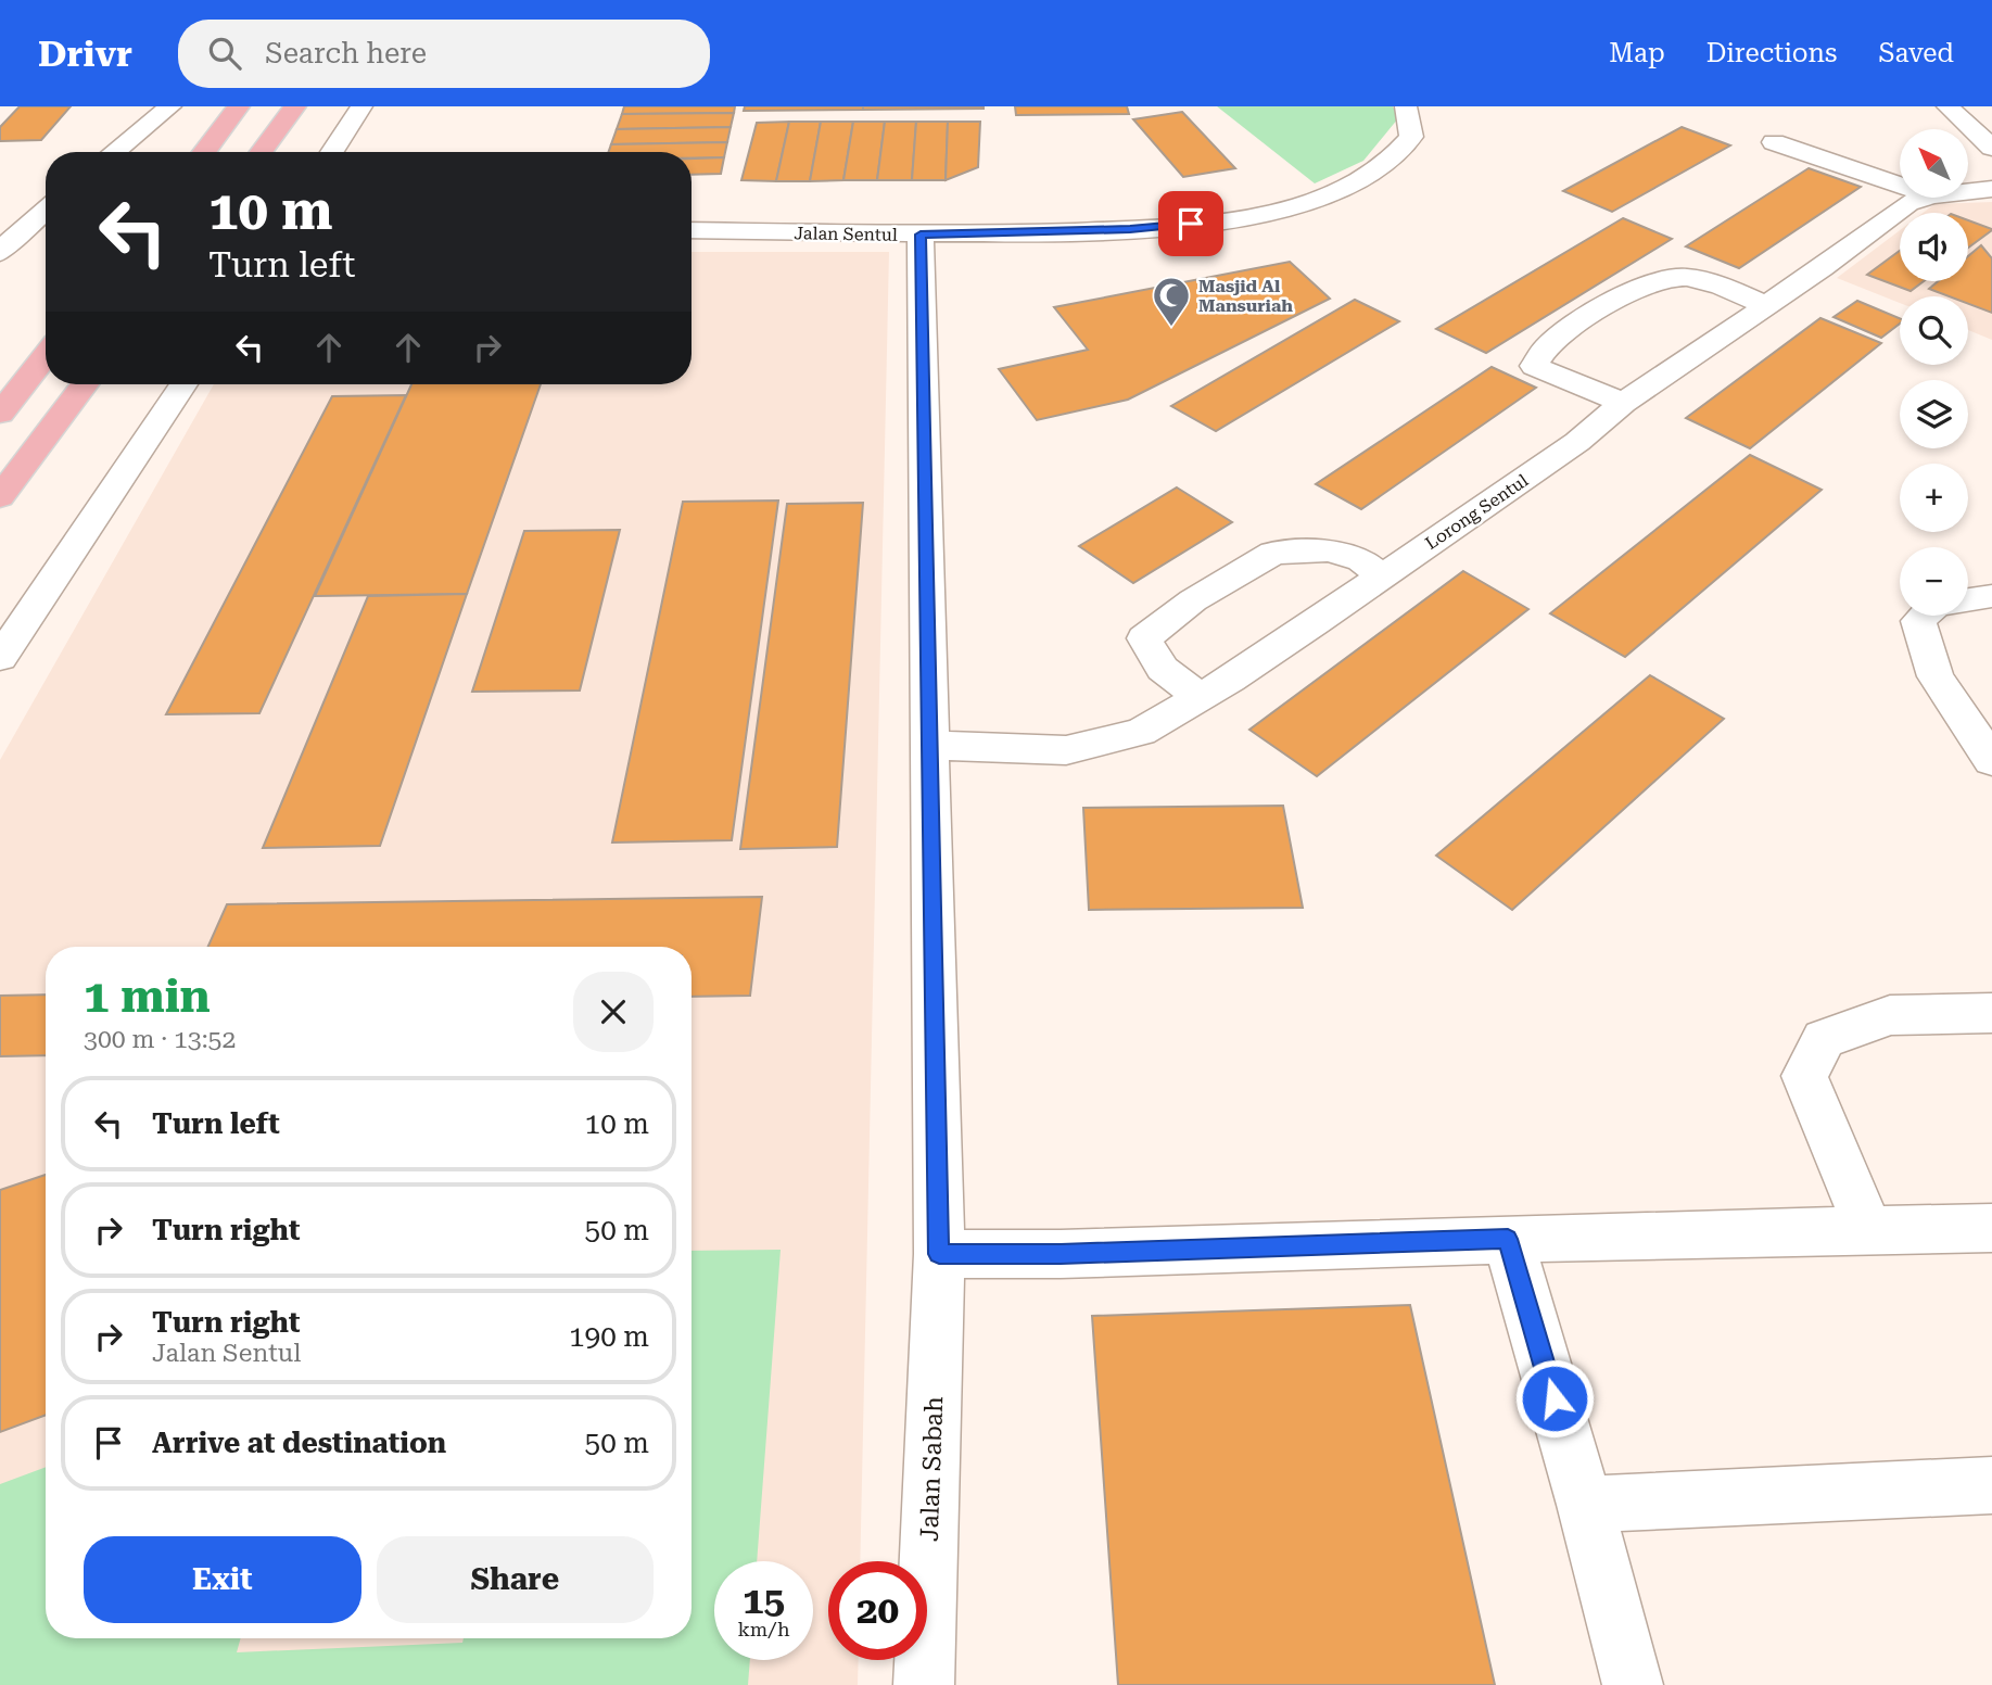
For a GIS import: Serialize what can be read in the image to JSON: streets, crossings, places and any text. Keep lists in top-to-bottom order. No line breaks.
{"streets":{"street":["Jalan Sentul","Lorong Sentul","Jalan Sabah"]},"crossings":[["Jalan Sentul","Jalan Sabah"],["Lorong Sentul","Jalan Sabah"]],"places":{"mosque":["Masjid Al Mansuriah"]},"north":"top left","page":{"header":"Drivr","search":"Search here","nav":["Map","Directions","Saved"],"map_buttons":["+","−"],"turn":["10 m","Turn left"],"heading":["1 min","300 m · 13:52"],"list":[{"name":"Turn left","value":"10 m"},{"name":"Turn right","value":"50 m"},{"name":"Turn right","note":"Jalan Sentul","value":"190 m"},{"name":"Arrive at destination","value":"50 m"}],"buttons":["Exit","Share"],"speed":"15 km/h","limit":"20"}}
